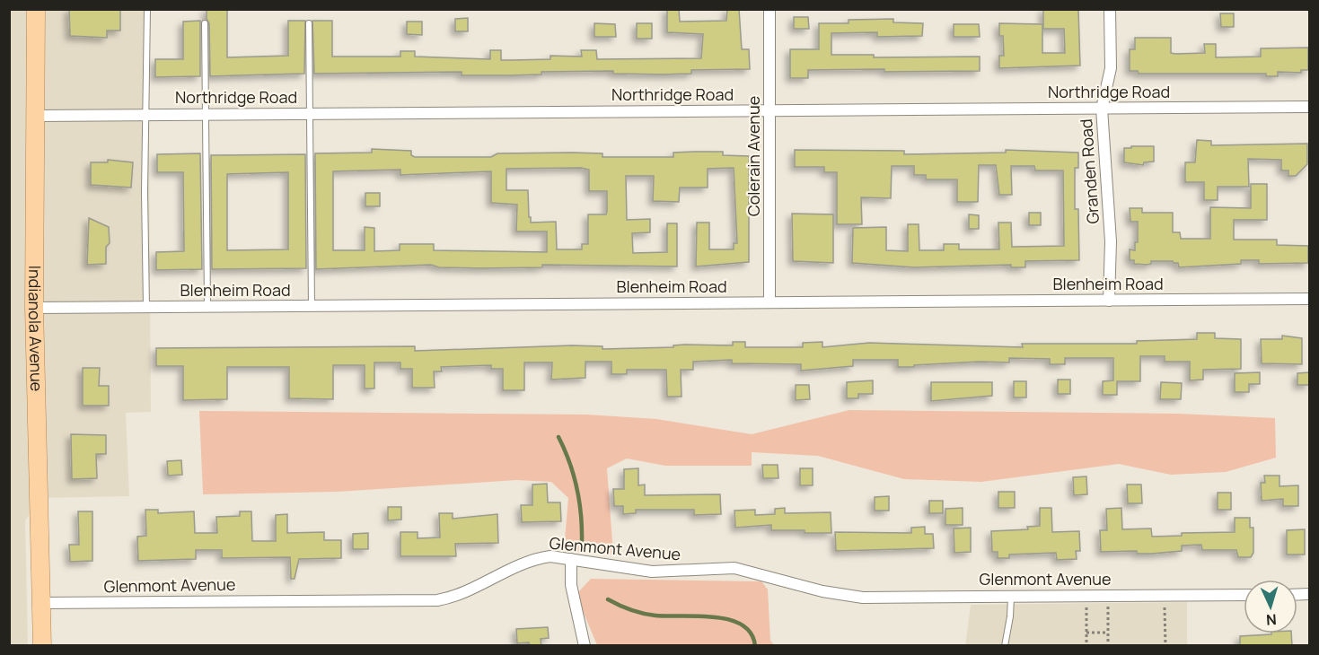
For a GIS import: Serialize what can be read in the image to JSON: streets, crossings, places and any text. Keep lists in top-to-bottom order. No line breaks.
{"streets":{"main road":["Indianola Avenue"],"street":["Northridge Road","Colerain Avenue","Granden Road","Blenheim Road","Glenmont Avenue"]},"crossings":[["Northridge Road","Colerain Avenue"],["Northridge Road","Granden Road"],["Northridge Road","Indianola Avenue"],["Colerain Avenue","Blenheim Road"],["Granden Road","Blenheim Road"],["Blenheim Road","Indianola Avenue"],["Indianola Avenue","Glenmont Avenue"]],"north":"bottom"}
